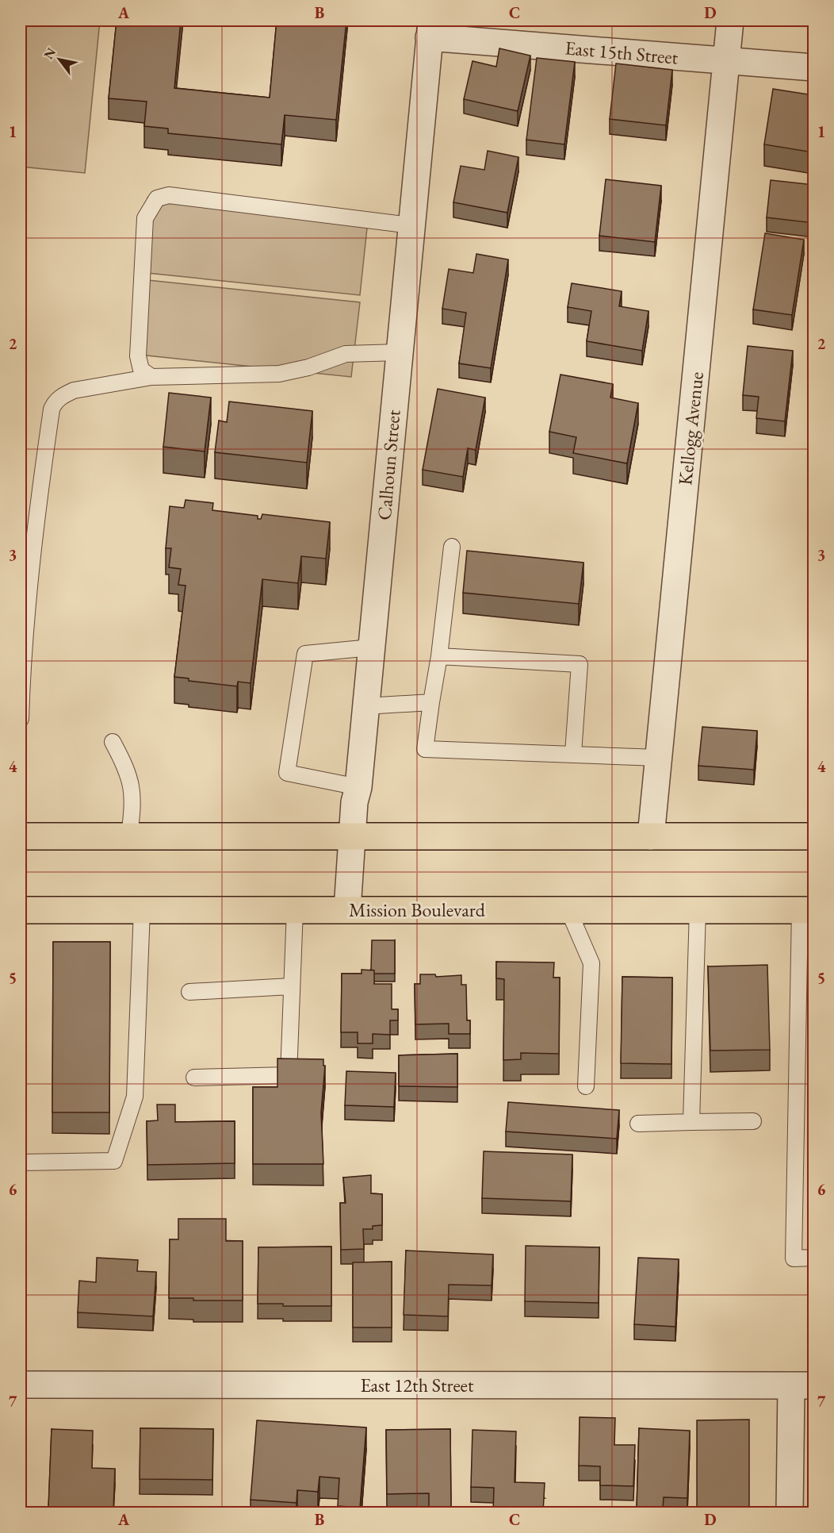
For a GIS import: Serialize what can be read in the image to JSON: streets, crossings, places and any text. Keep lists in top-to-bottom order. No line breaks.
{"streets":{"main road":["Mission Boulevard"],"street":["East 15th Street","Kellogg Avenue","Calhoun Street","East 12th Street"]},"crossings":[["East 15th Street","Kellogg Avenue"],["East 15th Street","Calhoun Street"],["Calhoun Street","Mission Boulevard"]],"north":"top left","grid":{"columns":["A","B","C","D"],"rows":["1","2","3","4","5","6","7"]}}
